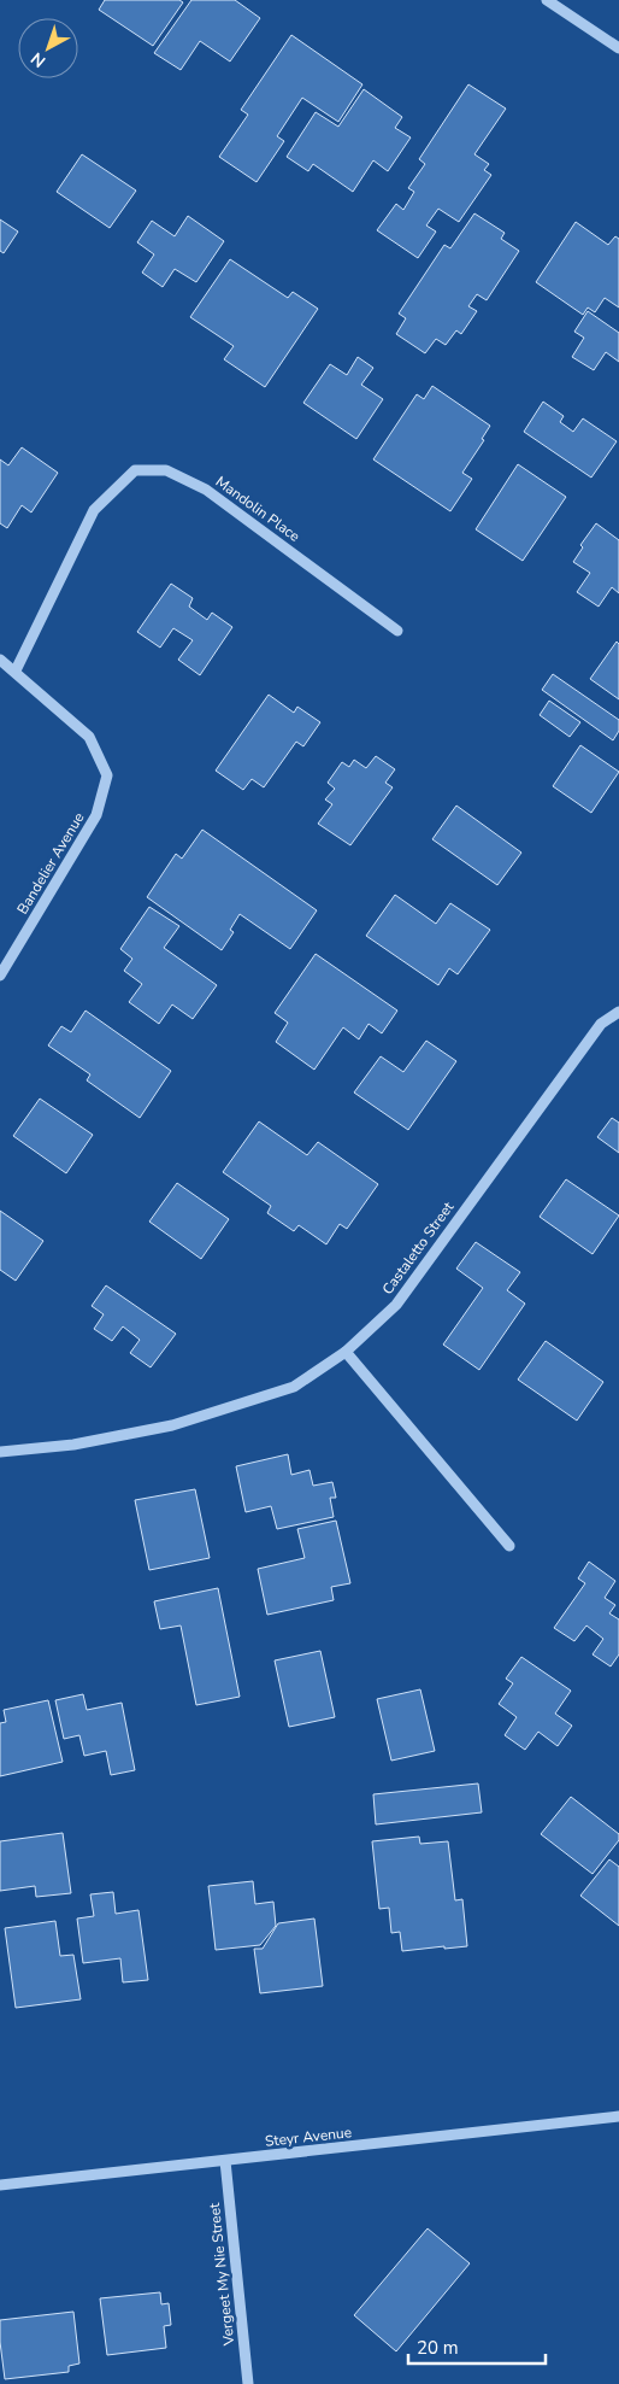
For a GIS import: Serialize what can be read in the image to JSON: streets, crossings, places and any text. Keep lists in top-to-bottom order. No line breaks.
{"streets":{"street":["Mandolin Place","Bandelier Avenue","Castaletto Street","Steyr Avenue","Vergeet My Nie Street"]},"crossings":[["Mandolin Place","Bandelier Avenue"],["Steyr Avenue","Vergeet My Nie Street"]],"scale_bar":"20 m","north":"bottom left"}
